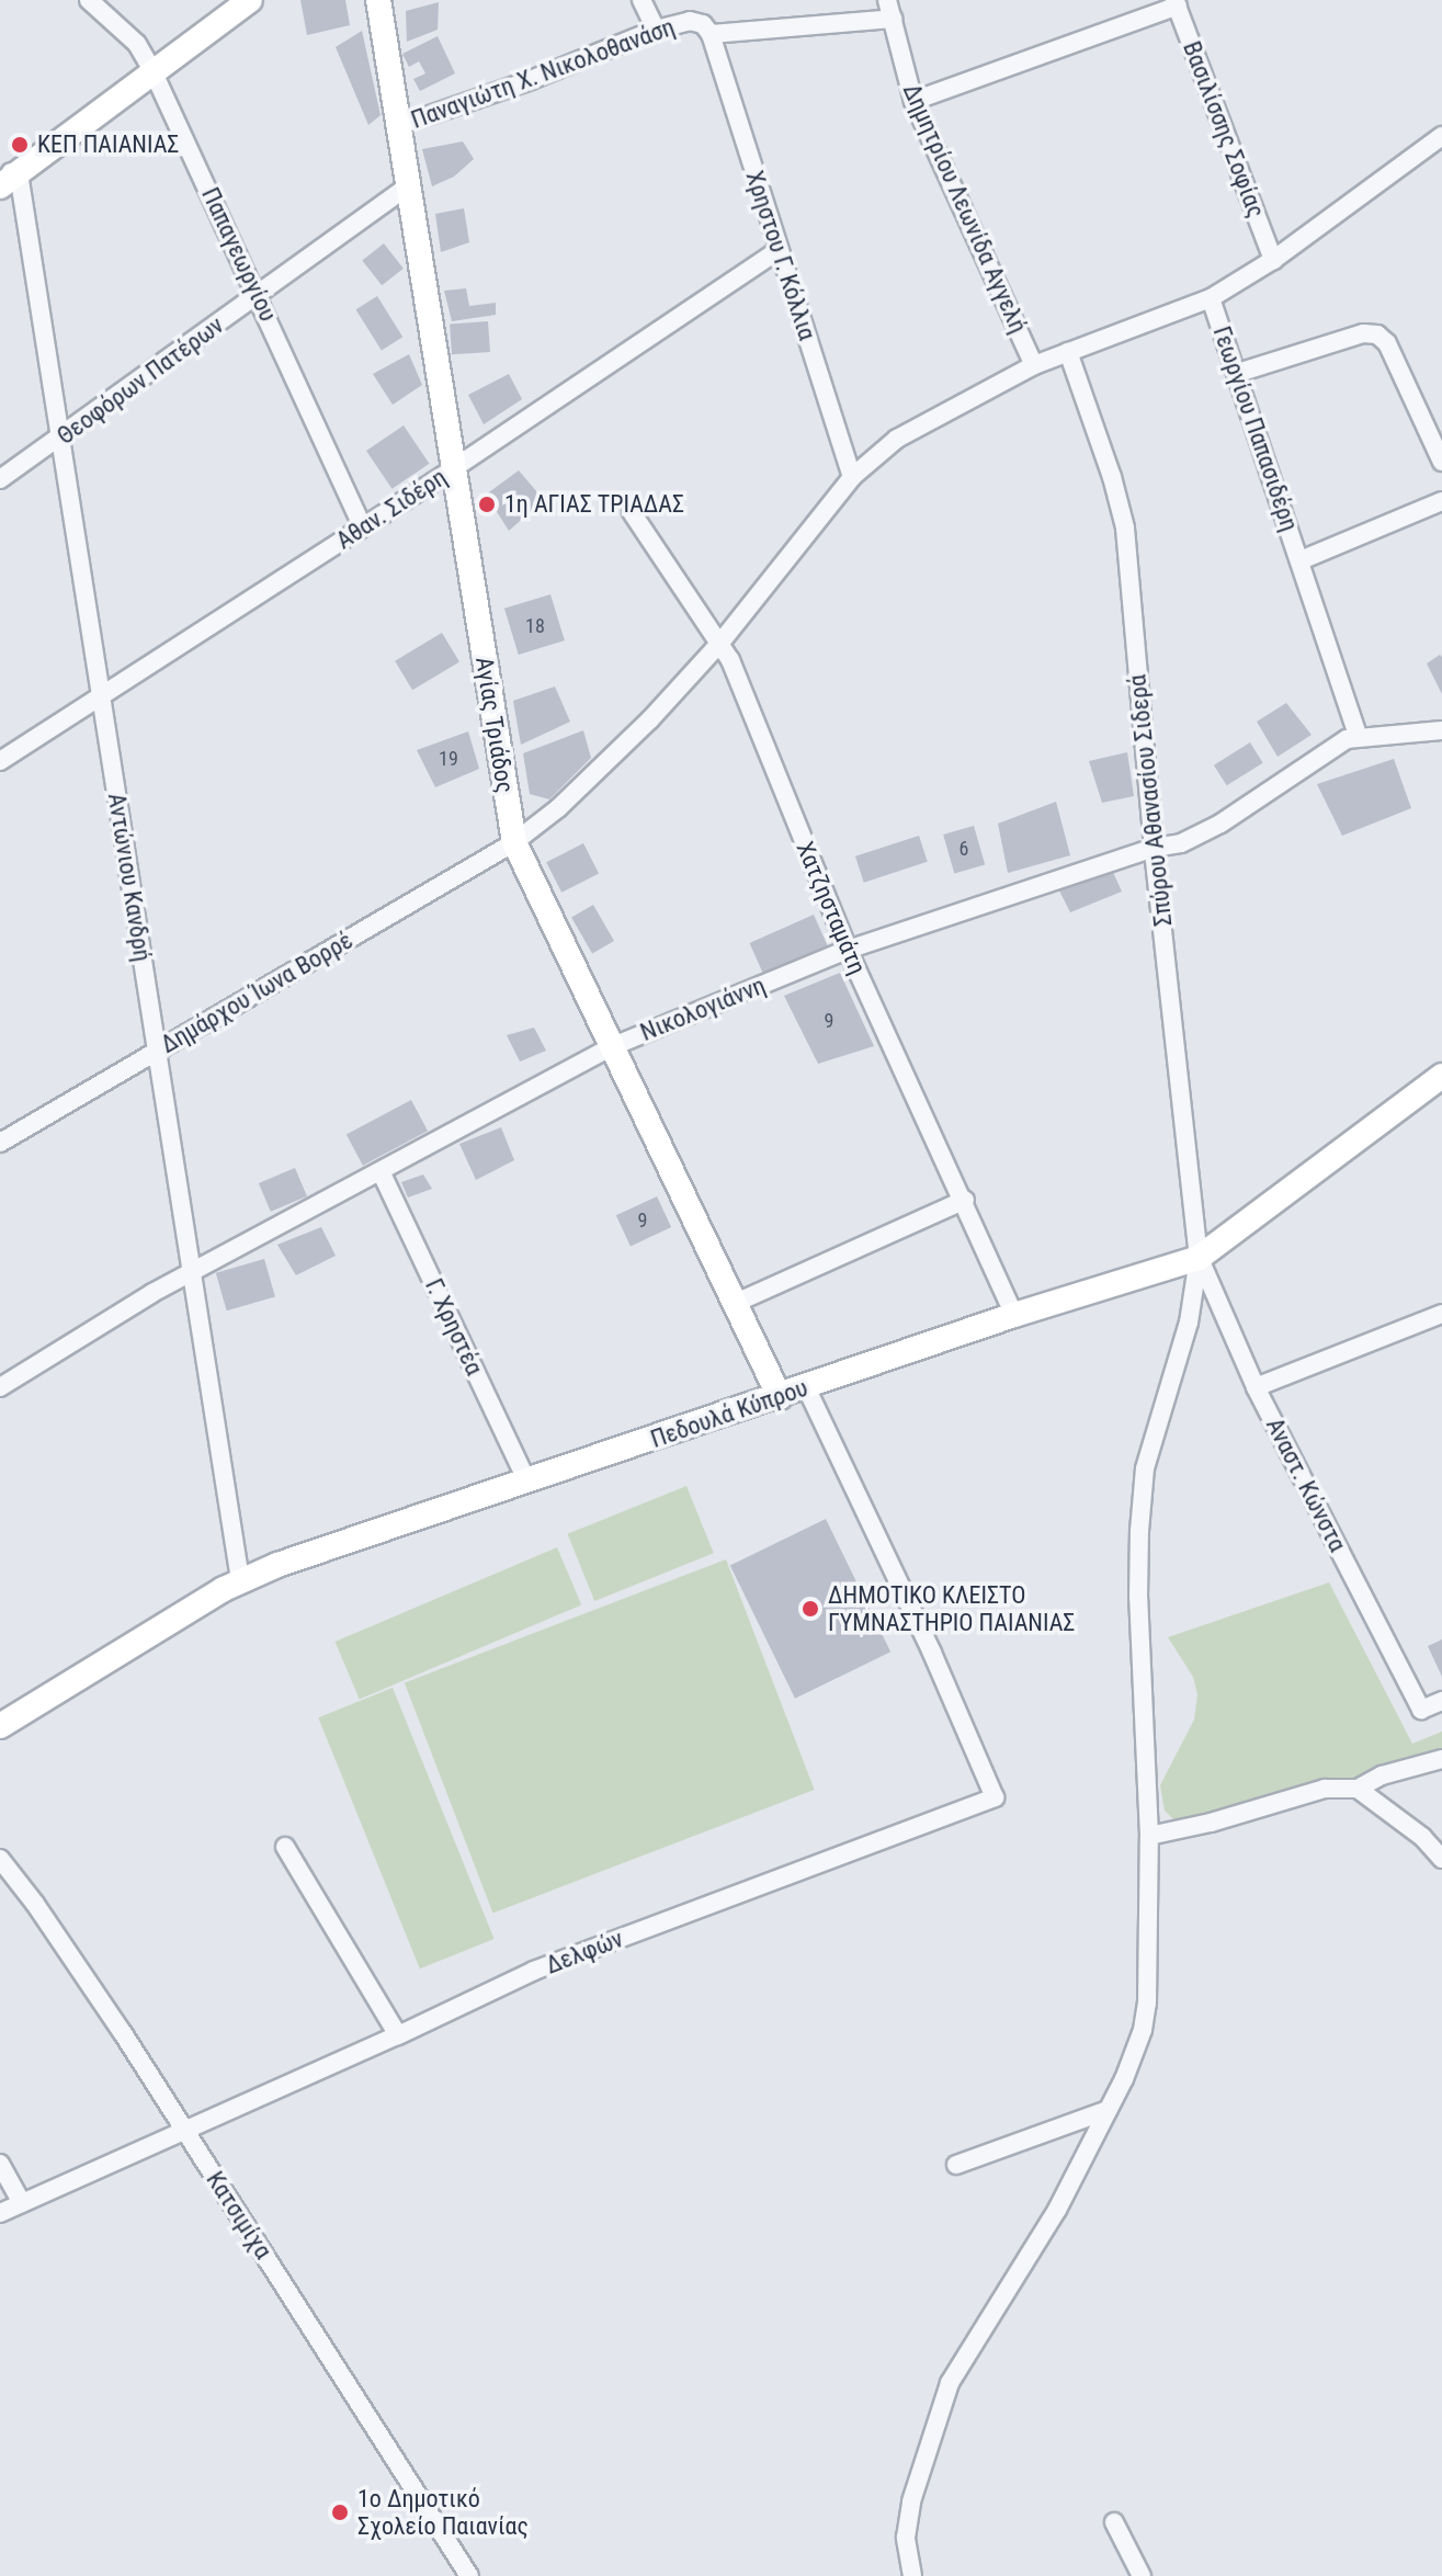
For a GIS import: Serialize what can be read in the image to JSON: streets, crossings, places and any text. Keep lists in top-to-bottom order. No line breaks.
{"streets":{"street":["Παναγιώτη Χ. Νικολοθανάση","Βασιλίσσης Σοφίας","Δημητρίου Λεωνίδα Αγγελή","Παπαγεωργίου","Χρηστου Γ. Κόλλια","Θεοφόρων Πατέρων","Γεωργίου Παπασιδέρη","Αθαν. Σιδέρη","Αγίας Τριάδος","Σπύρου Αθανασίου Σιδερά","Αντώνιου Κανδρή","Χατζησταμάτη","Δημάρχου Ίωνα Βορρέ","Νικολογιάννη","Γ. Χρηστέα","Πεδουλά Κύπρου","Αναστ. Κώνστα","Δελφών","Κατσιμίχα"]},"crossings":[["Παναγιώτη Χ. Νικολοθανάση","Δημητρίου Λεωνίδα Αγγελή"],["Παναγιώτη Χ. Νικολοθανάση","Χρηστου Γ. Κόλλια"],["Παναγιώτη Χ. Νικολοθανάση","Αγίας Τριάδος"],["Βασιλίσσης Σοφίας","Δημάρχου Ίωνα Βορρέ"],["Δημητρίου Λεωνίδα Αγγελή","Δημάρχου Ίωνα Βορρέ"],["Παπαγεωργίου","Θεοφόρων Πατέρων"],["Παπαγεωργίου","Αθαν. Σιδέρη"],["Χρηστου Γ. Κόλλια","Αθαν. Σιδέρη"],["Χρηστου Γ. Κόλλια","Δημάρχου Ίωνα Βορρέ"],["Θεοφόρων Πατέρων","Αγίας Τριάδος"],["Θεοφόρων Πατέρων","Αντώνιου Κανδρή"],["Γεωργίου Παπασιδέρη","Δημάρχου Ίωνα Βορρέ"],["Γεωργίου Παπασιδέρη","Νικολογιάννη"],["Αθαν. Σιδέρη","Αγίας Τριάδος"],["Αθαν. Σιδέρη","Αντώνιου Κανδρή"],["Αγίας Τριάδος","Δημάρχου Ίωνα Βορρέ"],["Αγίας Τριάδος","Νικολογιάννη"],["Αγίας Τριάδος","Πεδουλά Κύπρου"],["Σπύρου Αθανασίου Σιδερά","Δημάρχου Ίωνα Βορρέ"],["Σπύρου Αθανασίου Σιδερά","Νικολογιάννη"],["Σπύρου Αθανασίου Σιδερά","Πεδουλά Κύπρου"],["Σπύρου Αθανασίου Σιδερά","Αναστ. Κώνστα"],["Αντώνιου Κανδρή","Δημάρχου Ίωνα Βορρέ"],["Αντώνιου Κανδρή","Νικολογιάννη"],["Αντώνιου Κανδρή","Πεδουλά Κύπρου"],["Χατζησταμάτη","Δημάρχου Ίωνα Βορρέ"],["Χατζησταμάτη","Νικολογιάννη"],["Χατζησταμάτη","Πεδουλά Κύπρου"],["Νικολογιάννη","Γ. Χρηστέα"],["Γ. Χρηστέα","Πεδουλά Κύπρου"],["Πεδουλά Κύπρου","Αναστ. Κώνστα"],["Πεδουλά Κύπρου","Δελφών"],["Δελφών","Κατσιμίχα"]],"places":["ΚΕΠ ΠΑΙΑΝΙΑΣ","1η ΑΓΙΑΣ ΤΡΙΑΔΑΣ","ΔΗΜΟΤΙΚΟ ΚΛΕΙΣΤΟ ΓΥΜΝΑΣΤΗΡΙΟ ΠΑΙΑΝΙΑΣ","1ο Δημοτικό Σχολείο Παιανίας"],"house_numbers":["18","19","6","9","9"]}
